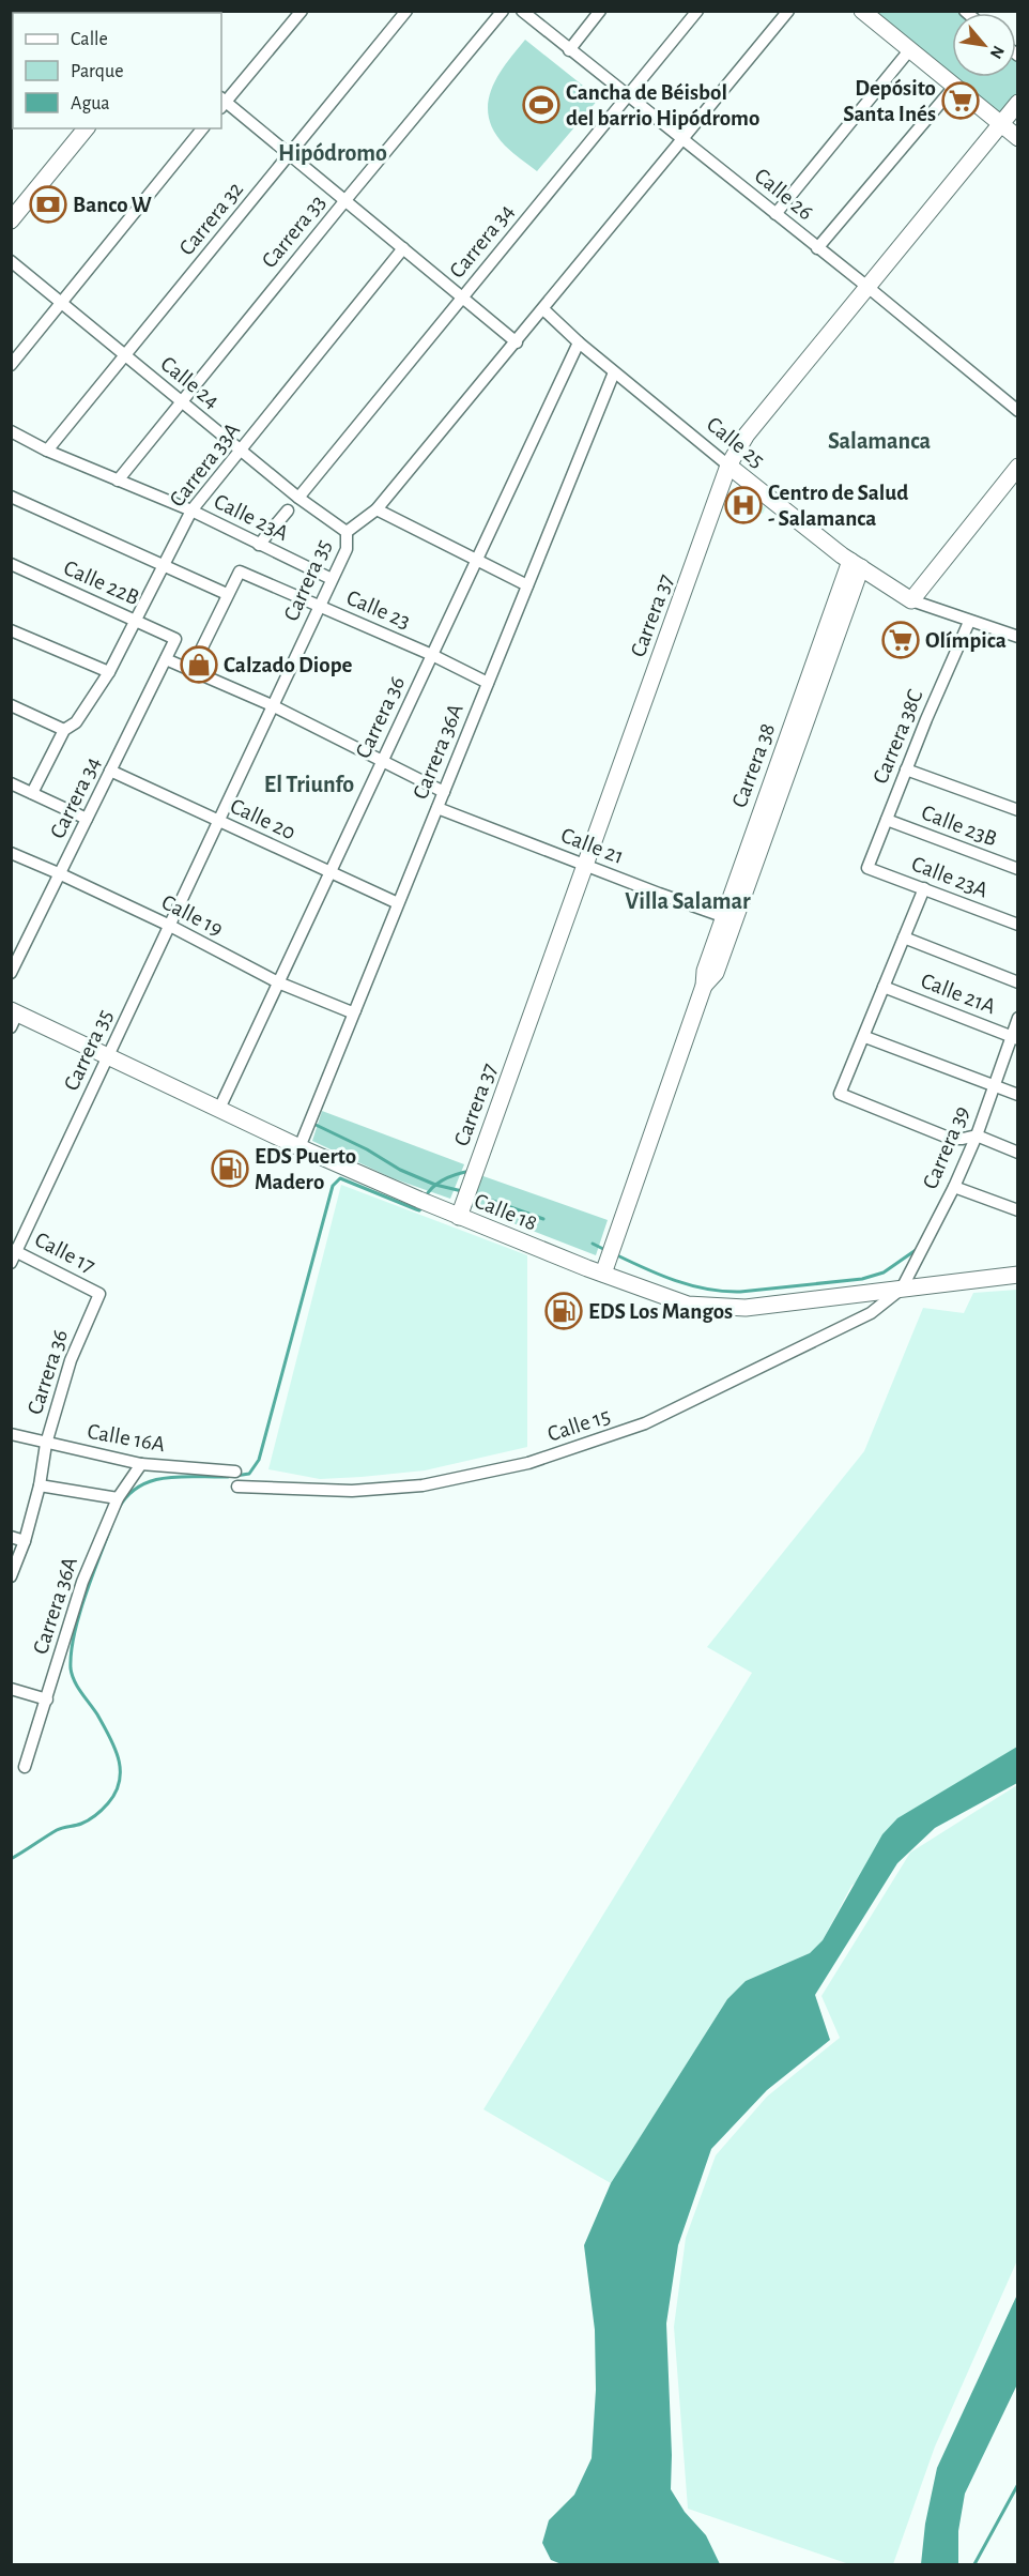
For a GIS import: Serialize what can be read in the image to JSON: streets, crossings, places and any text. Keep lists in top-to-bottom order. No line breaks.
{"streets":{"street":["Calle 26","Carrera 32","Carrera 33","Carrera 34","Calle 24","Calle 25","Carrera 33A","Calle 23A","Carrera 35","Calle 22B","Calle 23","Carrera 37","Carrera 36","Carrera 38C","Carrera 36A","Carrera 38","Calle 20","Calle 23B","Calle 21","Calle 19","Calle 21A","Carrera 39","Calle 18","Calle 17","Calle 15","Calle 16A"]},"crossings":[["Calle 26","Carrera 34"],["Calle 26","Carrera 35"],["Calle 26","Carrera 37"],["Carrera 32","Calle 24"],["Carrera 32","Calle 23A"],["Carrera 33","Calle 24"],["Carrera 33","Calle 23A"],["Carrera 34","Calle 24"],["Carrera 34","Calle 22B"],["Carrera 34","Calle 20"],["Carrera 34","Calle 19"],["Calle 24","Carrera 33A"],["Calle 24","Carrera 35"],["Calle 25","Carrera 35"],["Calle 25","Carrera 37"],["Calle 25","Carrera 36"],["Calle 25","Carrera 38C"],["Calle 25","Carrera 36A"],["Calle 25","Carrera 38"],["Carrera 33A","Calle 23A"],["Carrera 33A","Calle 22B"],["Calle 23A","Carrera 35"],["Calle 23A","Carrera 38C"],["Carrera 35","Calle 23"],["Carrera 35","Calle 20"],["Carrera 35","Calle 19"],["Carrera 35","Calle 18"],["Carrera 35","Calle 17"],["Calle 23","Carrera 36"],["Calle 23","Carrera 36A"],["Carrera 37","Calle 21"],["Carrera 37","Calle 18"],["Carrera 36","Calle 20"],["Carrera 36","Calle 19"],["Carrera 36","Calle 18"],["Carrera 36","Calle 17"],["Carrera 36","Calle 16A"],["Carrera 38C","Calle 23B"],["Carrera 36A","Calle 20"],["Carrera 36A","Calle 21"],["Carrera 36A","Calle 19"],["Carrera 36A","Calle 18"],["Carrera 36A","Calle 16A"],["Carrera 38","Calle 21"],["Carrera 38","Calle 18"],["Calle 21A","Carrera 39"],["Carrera 39","Calle 18"],["Carrera 39","Calle 15"],["Calle 18","Calle 15"]],"districts":["Hipódromo","Salamanca","El Triunfo","Villa Salamar"],"places":{"supermarket":["Depósito Santa Inés","Olímpica"],"sports":["Cancha de Béisbol del barrio Hipódromo"],"bank":["Banco W"],"hospital":["Centro de Salud - Salamanca"],"shop":["Calzado Diope"],"fuel station":["EDS Puerto Madero","EDS Los Mangos"]},"legend":["Calle","Parque","Agua"],"north":"bottom right"}
